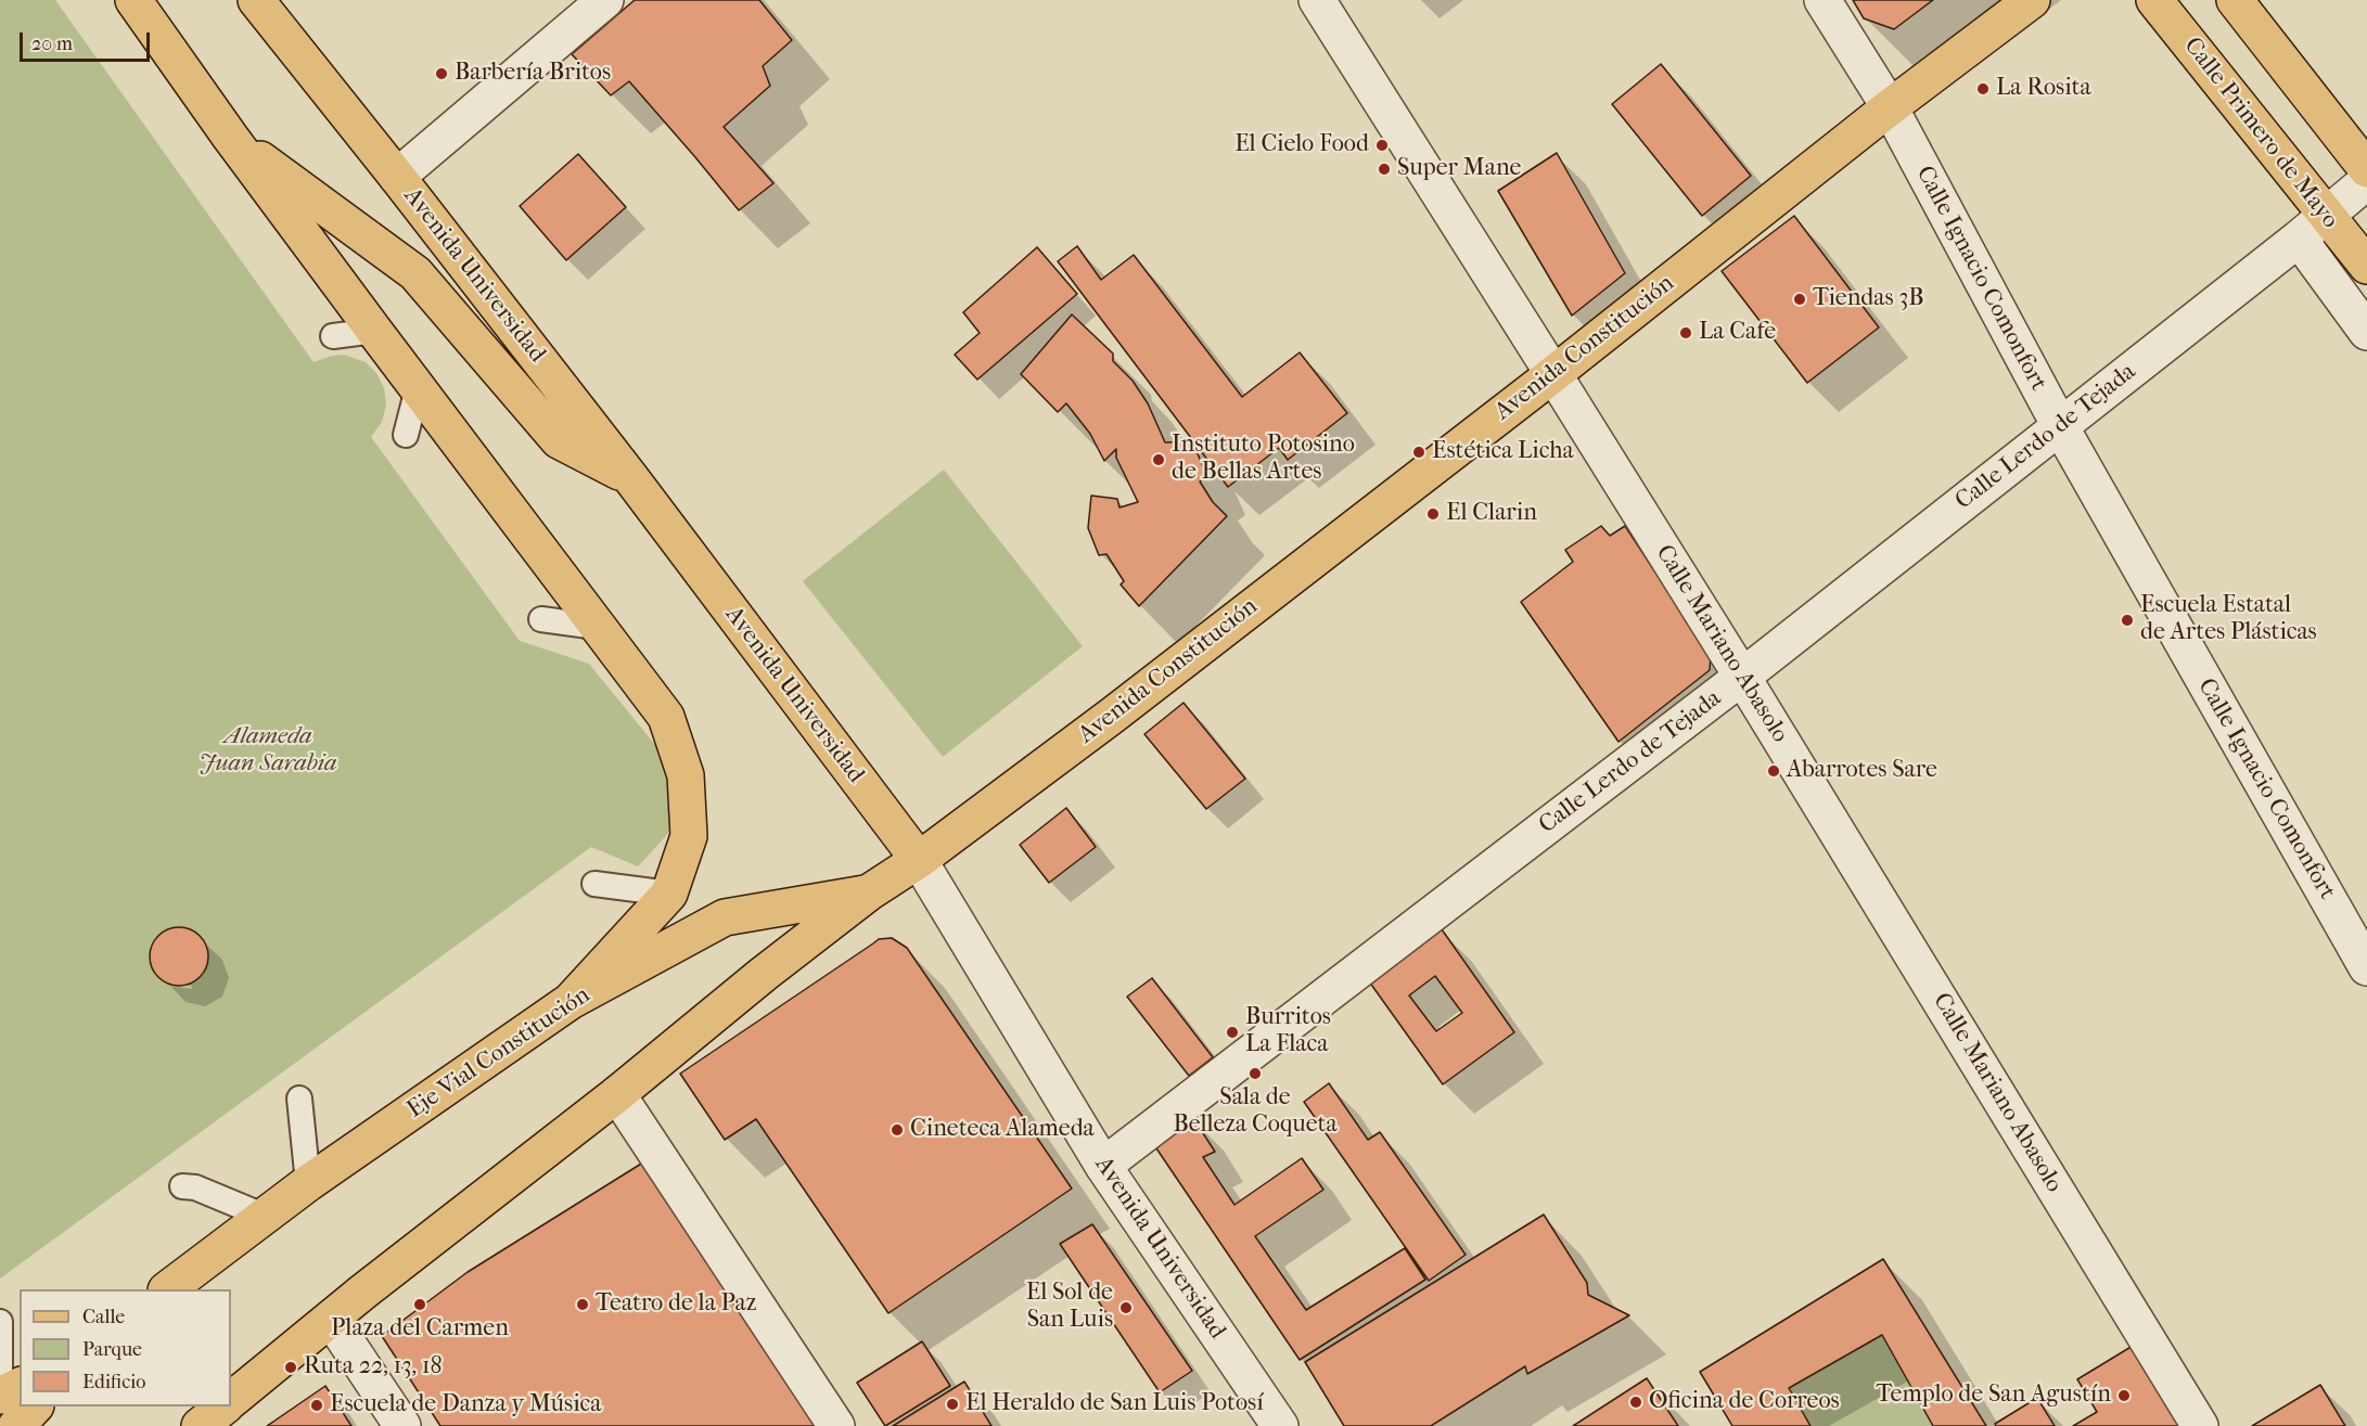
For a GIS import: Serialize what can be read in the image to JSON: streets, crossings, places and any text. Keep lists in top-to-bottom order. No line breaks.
{"streets":{"main road":["Calle Primero de Mayo","Avenida Universidad","Avenida Constitución","Eje Vial Constitución"],"street":["Calle Ignacio Comonfort","Calle Lerdo de Tejada","Calle Mariano Abasolo"]},"crossings":[["Calle Primero de Mayo","Calle Lerdo de Tejada"],["Avenida Universidad","Avenida Constitución"],["Avenida Universidad","Calle Lerdo de Tejada"],["Avenida Universidad","Eje Vial Constitución"],["Calle Ignacio Comonfort","Avenida Constitución"],["Calle Ignacio Comonfort","Calle Lerdo de Tejada"],["Avenida Constitución","Calle Mariano Abasolo"],["Avenida Constitución","Eje Vial Constitución"],["Calle Lerdo de Tejada","Calle Mariano Abasolo"]],"parks":["Alameda Juan Sarabia"],"places":["Barbería Britos","La Rosita","El Cielo Food","Super Mane","Tiendas 3B","La Cafe","Estética Licha","Instituto Potosino de Bellas Artes","El Clarin","Escuela Estatal de Artes Plásticas","Abarrotes Sare","Burritos La Flaca","Sala de Belleza Coqueta","Cineteca Alameda","Plaza del Carmen","Teatro de la Paz","El Sol de San Luis","Ruta 22, 13, 18","Templo de San Agustín","Oficina de Correos","El Heraldo de San Luis Potosí","Escuela de Danza y Música"],"legend":["Calle","Parque","Edificio"],"scale_bar":"20 m"}
